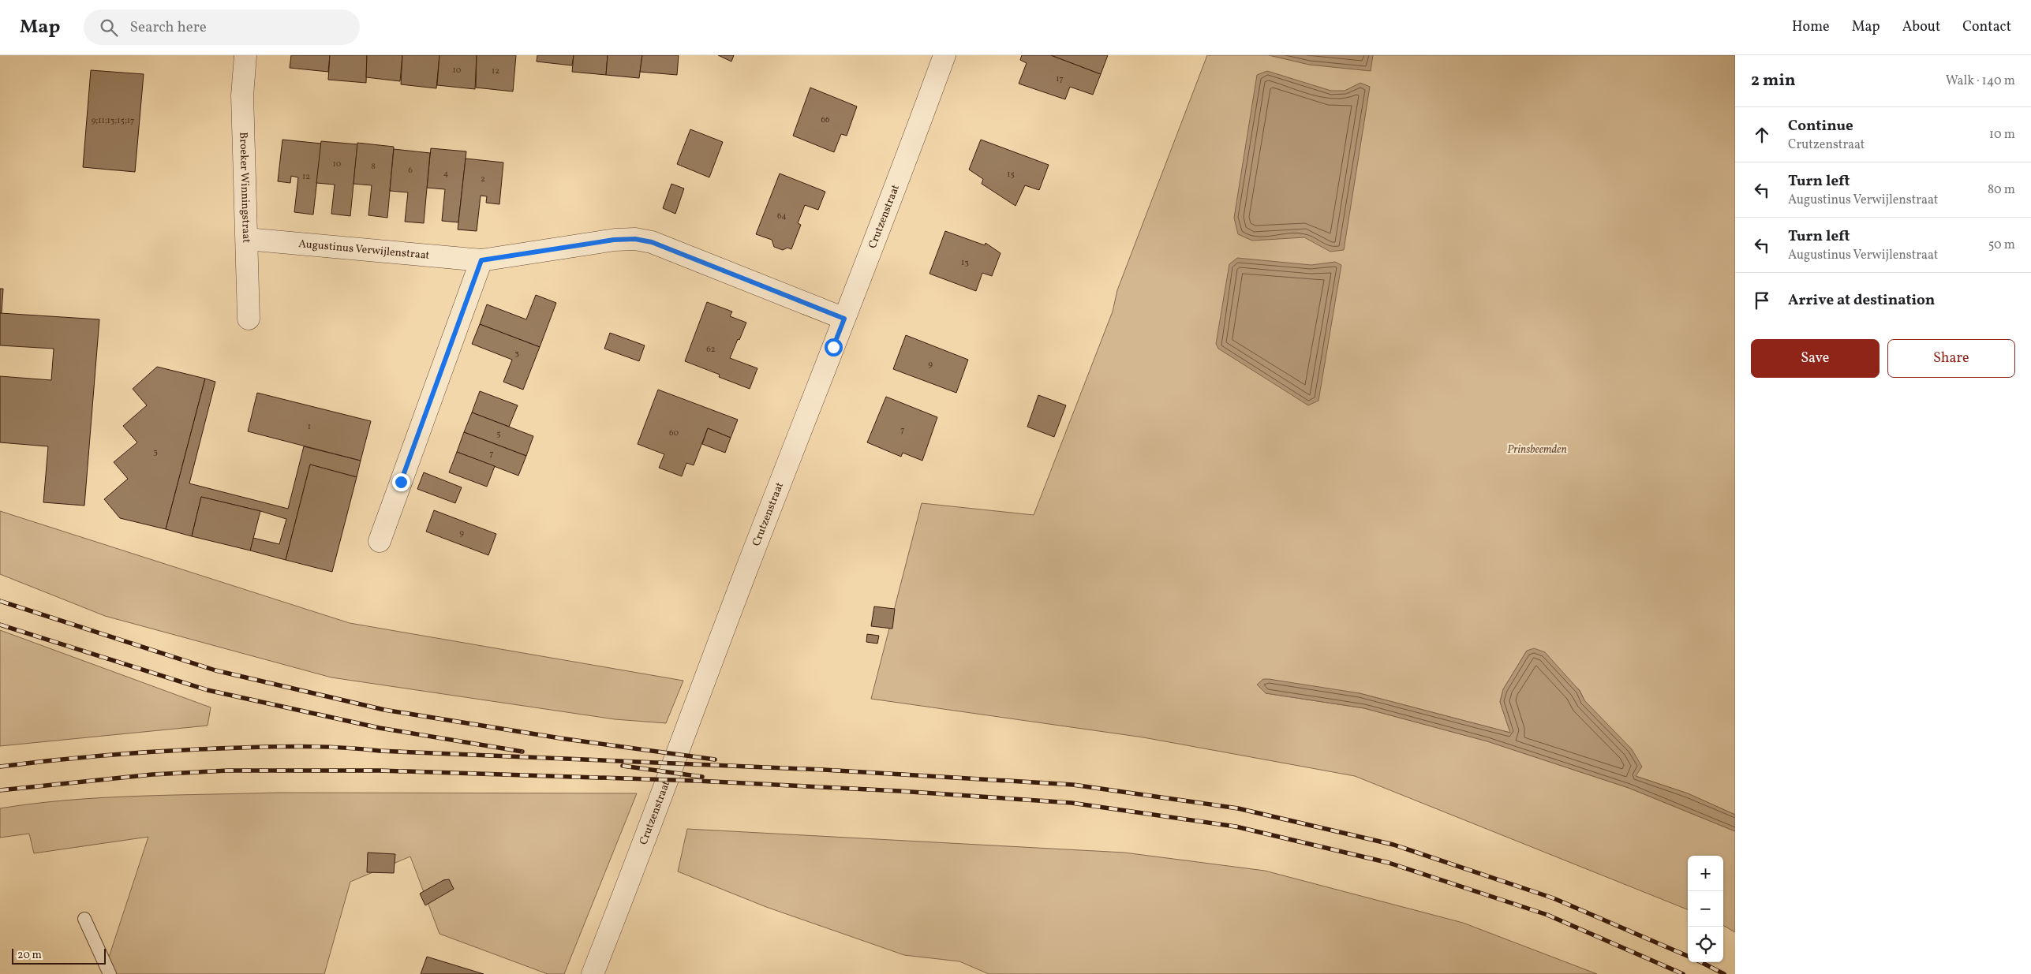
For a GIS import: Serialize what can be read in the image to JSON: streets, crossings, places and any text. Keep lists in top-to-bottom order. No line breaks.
{"streets":{"street":["Broeker Winningstraat","Crutzenstraat","Augustinus Verwijlenstraat"]},"crossings":[["Broeker Winningstraat","Augustinus Verwijlenstraat"],["Crutzenstraat","Augustinus Verwijlenstraat"]],"parks":["Prinsbeemden"],"house_numbers":["10","12","17","66","9;11;13;15;17","10","8","6","4","15","12","2","64","13","62","3","9","1","7","60","5","3","7","9"],"scale_bar":"20 m","page":{"header":"Map","search":"Search here","nav":["Home","Map","About","Contact"],"heading":["2 min","Walk · 140 m"],"list":[["Continue","Crutzenstraat","10 m"],["Turn left","Augustinus Verwijlenstraat","80 m"],["Turn left","Augustinus Verwijlenstraat","50 m"],"Arrive at destination"],"buttons":["Save","Share"],"map_buttons":["+","−"],"scale":"20 m"}}
